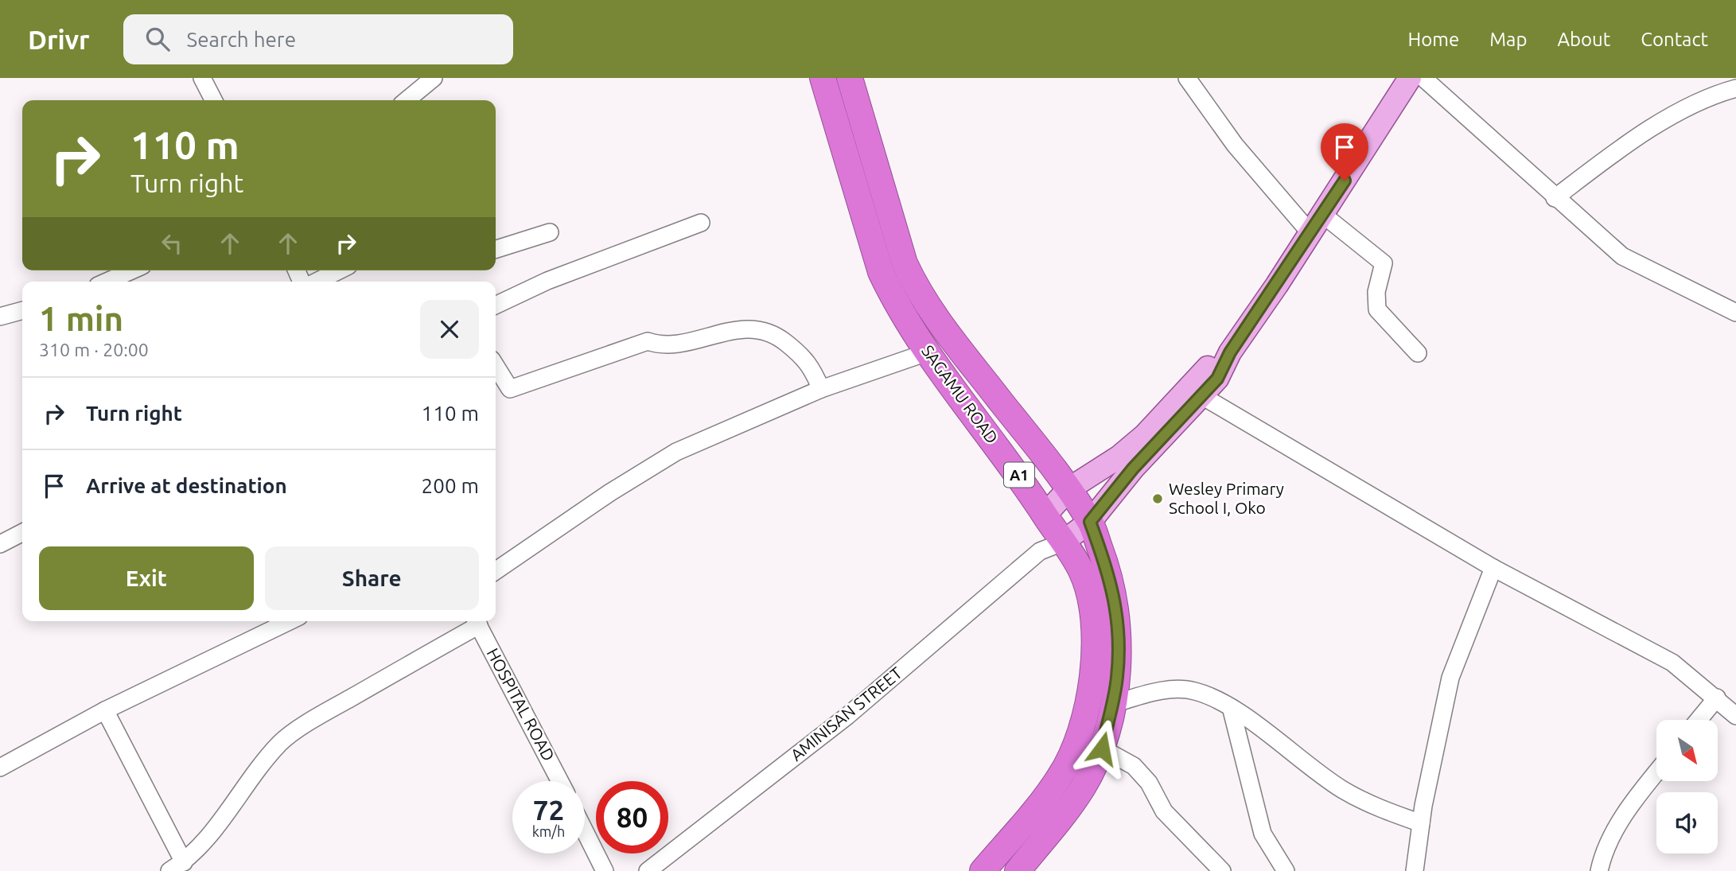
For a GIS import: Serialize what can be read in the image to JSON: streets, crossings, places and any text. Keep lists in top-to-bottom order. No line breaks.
{"streets":{"highway":["SAGAMU ROAD","A1"],"street":["HOSPITAL ROAD","AMINISAN STREET"]},"crossings":[["SAGAMU ROAD","AMINISAN STREET"]],"places":["Wesley Primary School I, Oko"],"north":"bottom right","page":{"header":"Drivr","search":"Search here","nav":["Home","Map","About","Contact"],"turn":["110 m","Turn right"],"heading":["1 min","310 m · 20:00"],"list":[{"name":"Turn right","value":"110 m"},{"name":"Arrive at destination","value":"200 m"}],"buttons":["Exit","Share"],"speed":"72 km/h","limit":"80"}}
